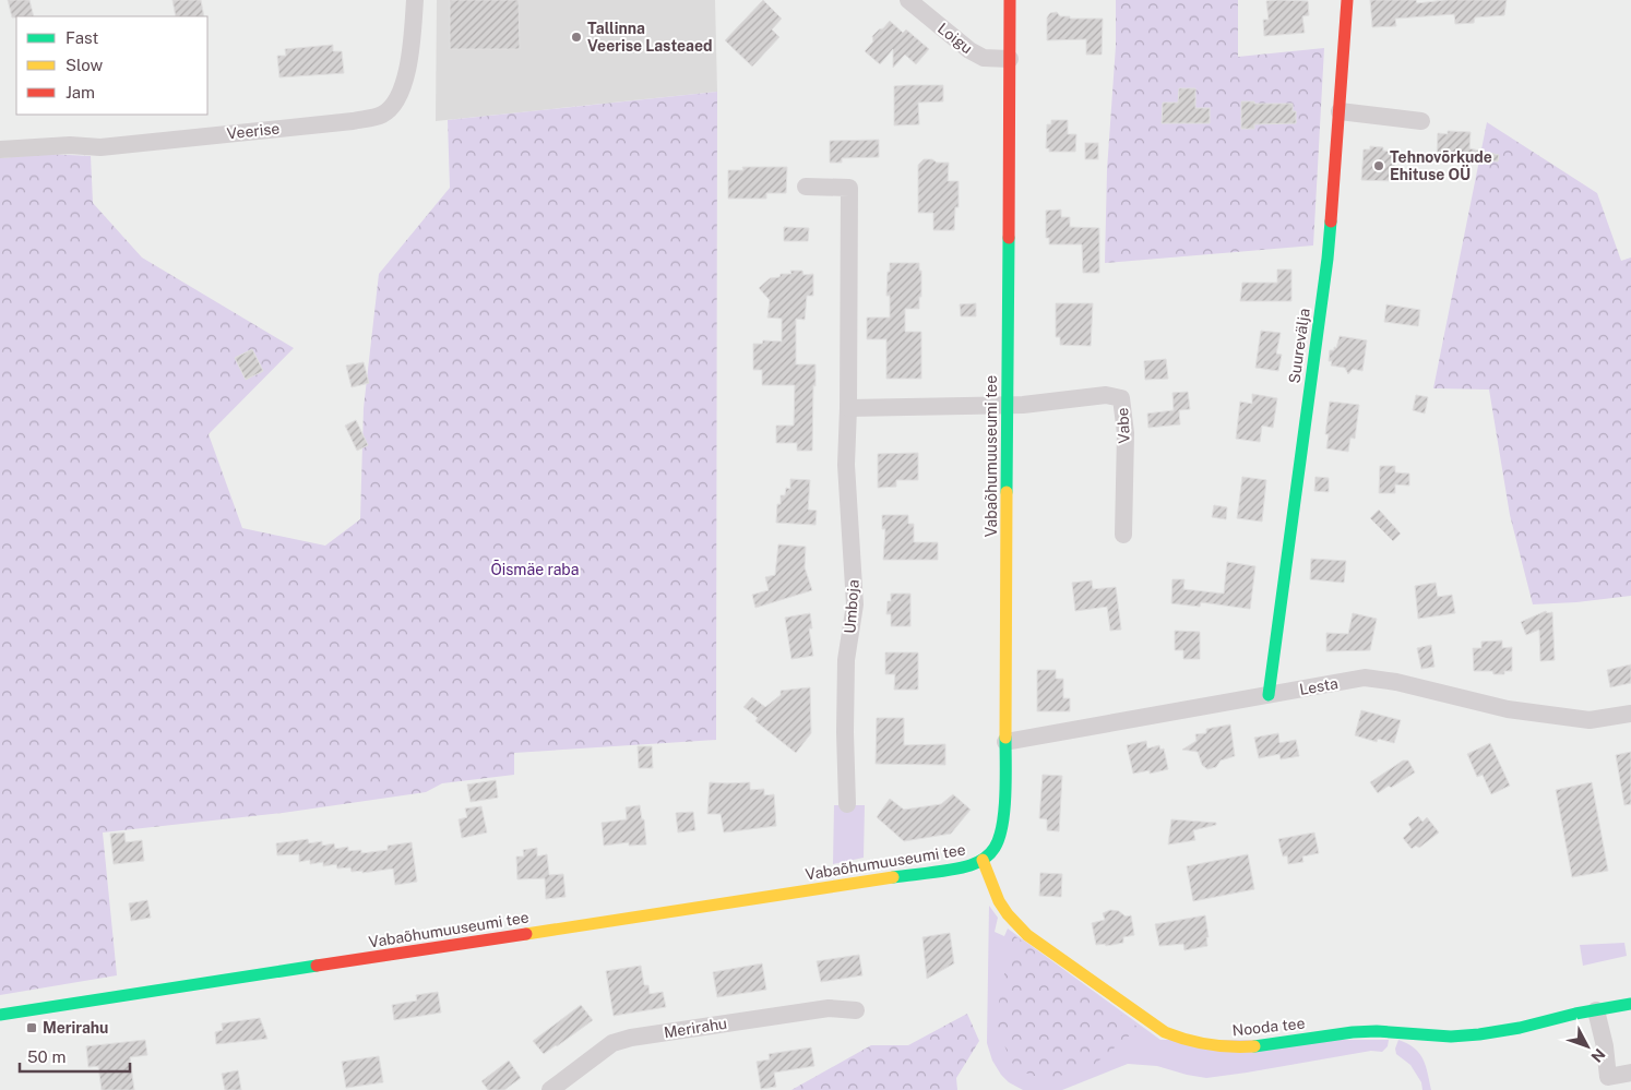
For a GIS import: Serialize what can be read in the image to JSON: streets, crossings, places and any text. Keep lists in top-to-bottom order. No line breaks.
{"streets":{"street":["Loigu","Veerise","Suurevälja","Vabe","Vabaõhumuuseumi tee","Umboja","Lesta","Nooda tee","Merirahu"]},"crossings":[["Loigu","Vabaõhumuuseumi tee"],["Suurevälja","Lesta"],["Vabe","Vabaõhumuuseumi tee"],["Vabaõhumuuseumi tee","Lesta"],["Vabaõhumuuseumi tee","Nooda tee"]],"parks":["Õismäe raba"],"places":{"other":["Tallinna Veerise Lasteaed","Tehnovõrkude Ehituse OÜ"],"transit":["Merirahu"]},"legend":["Fast","Slow","Jam"],"scale_bar":"50 m","north":"bottom right"}
